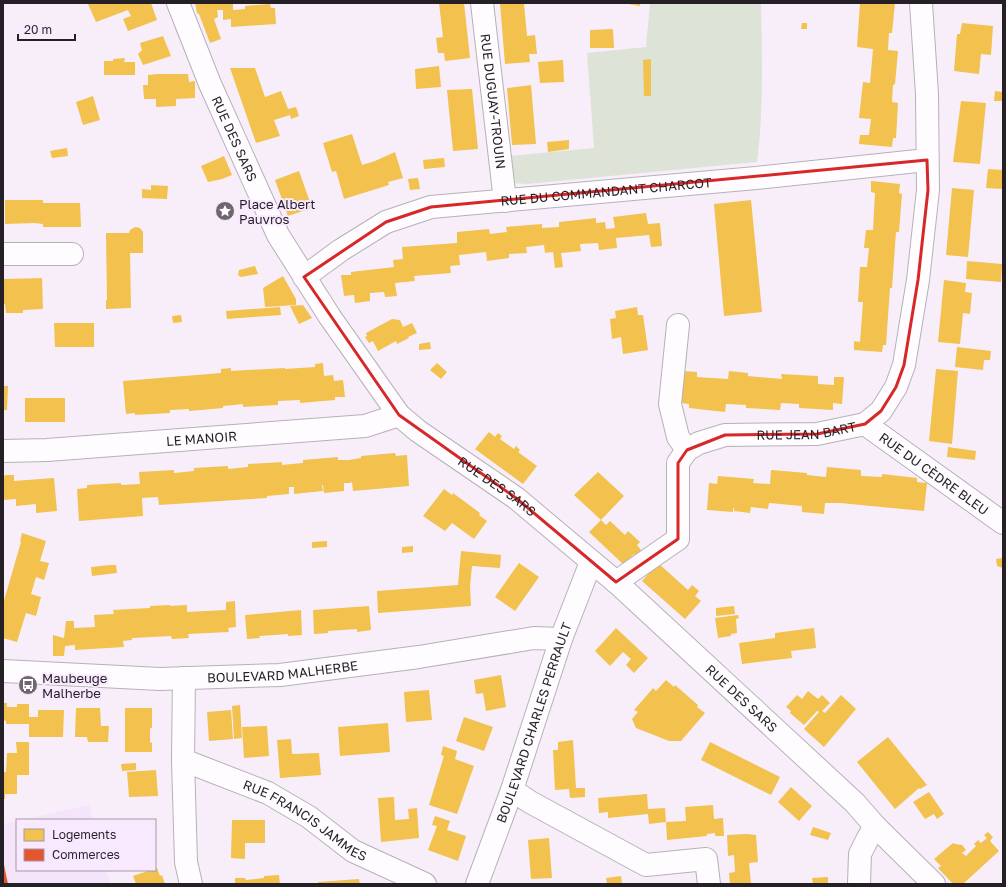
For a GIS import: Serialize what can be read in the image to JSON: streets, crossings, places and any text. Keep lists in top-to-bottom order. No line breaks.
{"streets":{"street":["RUE DUGUAY-TROUIN","RUE DES SARS","RUE DU COMMANDANT CHARCOT","RUE JEAN BART","LE MANOIR","RUE DU CÈDRE BLEU","BOULEVARD MALHERBE","BOULEVARD CHARLES PERRAULT","RUE FRANCIS JAMMES"]},"crossings":[["RUE DUGUAY-TROUIN","RUE DU COMMANDANT CHARCOT"],["RUE DES SARS","RUE DU COMMANDANT CHARCOT"],["RUE DES SARS","LE MANOIR"],["RUE DES SARS","BOULEVARD CHARLES PERRAULT"],["RUE DU COMMANDANT CHARCOT","RUE JEAN BART"],["RUE JEAN BART","RUE DU CÈDRE BLEU"],["BOULEVARD MALHERBE","BOULEVARD CHARLES PERRAULT"]],"places":{"place":["Place Albert Pauvros"],"bus stop":["Maubeuge Malherbe"]},"legend":["Logements","Commerces"],"scale_bar":"20 m"}
